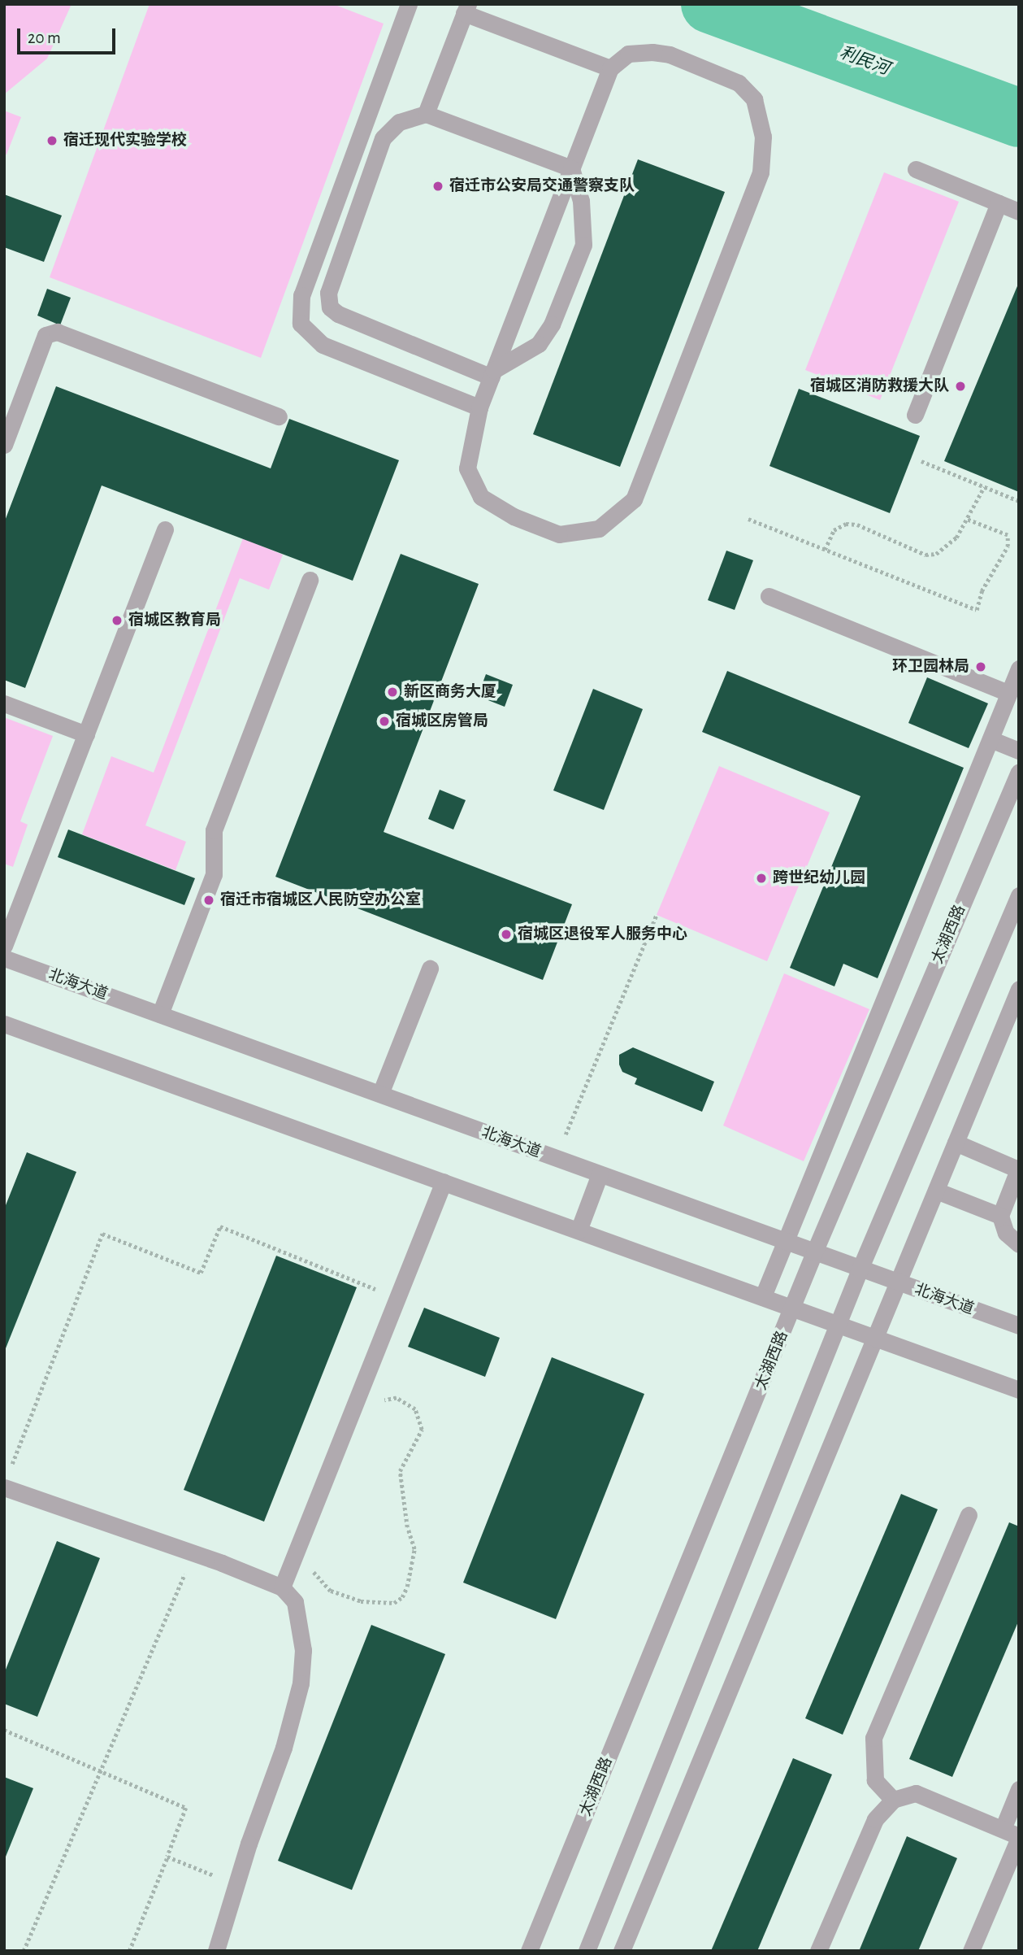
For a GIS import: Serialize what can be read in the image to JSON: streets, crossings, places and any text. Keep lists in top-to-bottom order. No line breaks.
{"streets":{"street":["太湖西路","北海大道"]},"crossings":[["太湖西路","北海大道"]],"water":["利民河"],"places":["宿迁现代实验学校","宿迁市公安局交通警察支队","宿城区消防救援大队","宿城区教育局","环卫园林局","新区商务大厦","宿城区房管局","跨世纪幼儿园","宿迁市宿城区人民防空办公室","宿城区退役军人服务中心"],"scale_bar":"20 m"}
